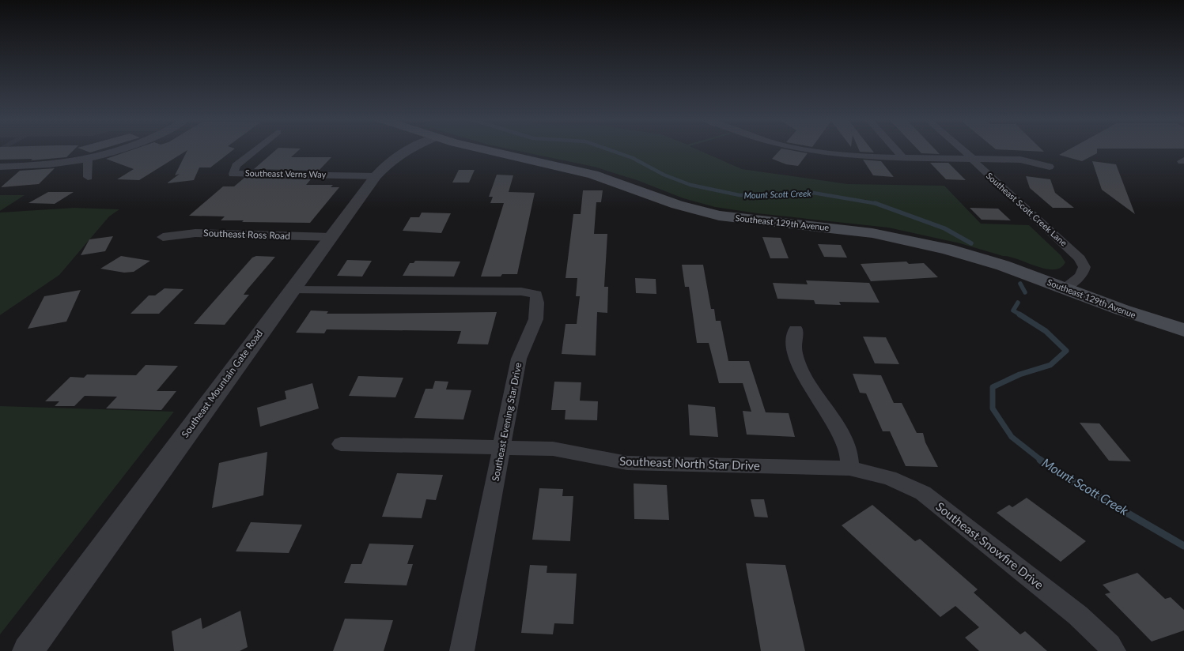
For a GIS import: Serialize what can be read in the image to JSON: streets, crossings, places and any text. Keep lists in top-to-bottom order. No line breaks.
{"streets":{"main road":["Southeast 129th Avenue"],"street":["Southeast Verns Way","Southeast Scott Creek Lane","Southeast Ross Road","Southeast Mountain Gate Road","Southeast Evening Star Drive","Southeast North Star Drive","Southeast Snowfire Drive"]},"crossings":[["Southeast Verns Way","Southeast Mountain Gate Road"],["Southeast Scott Creek Lane","Southeast 129th Avenue"],["Southeast Ross Road","Southeast Mountain Gate Road"],["Southeast Mountain Gate Road","Southeast Evening Star Drive"],["Southeast Evening Star Drive","Southeast North Star Drive"],["Southeast North Star Drive","Southeast Snowfire Drive"]],"water":["Mount Scott Creek"]}
